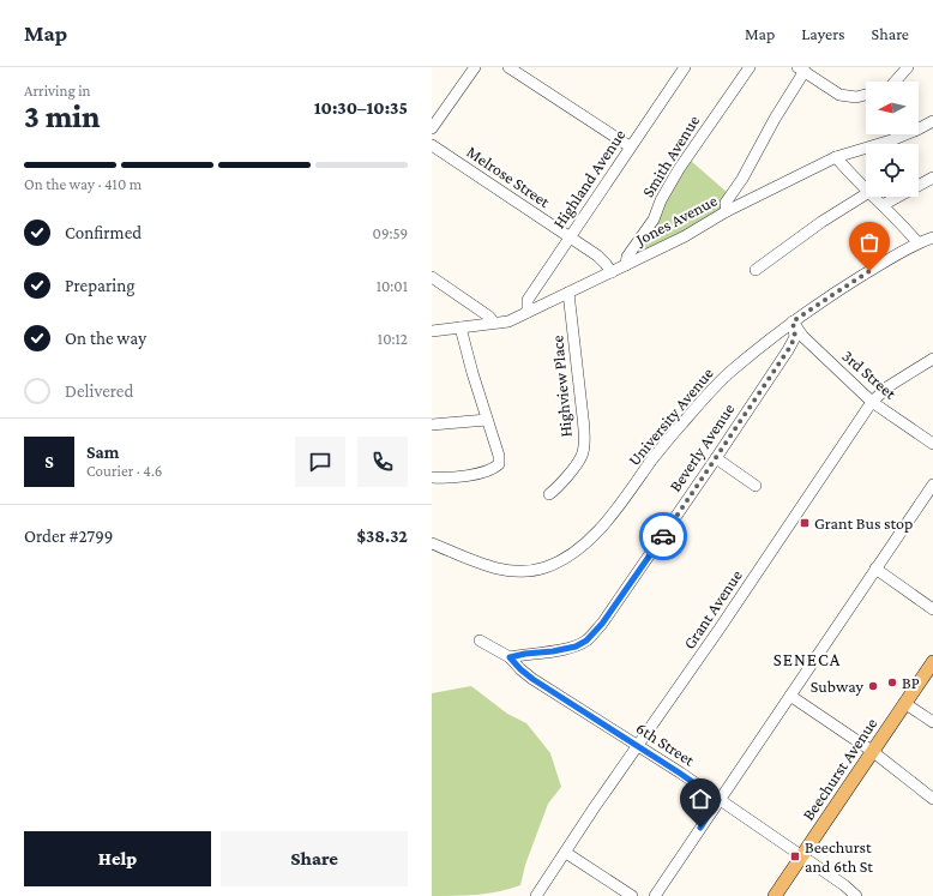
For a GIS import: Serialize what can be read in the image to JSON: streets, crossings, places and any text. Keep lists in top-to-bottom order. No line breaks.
{"streets":{"main road":["Beechurst Avenue"],"street":["Smith Avenue","Melrose Street","Highland Avenue","Jones Avenue","3rd Street","Highview Place","University Avenue","Beverly Avenue","Grant Avenue","6th Street"]},"crossings":[["Smith Avenue","Jones Avenue"],["Melrose Street","Highland Avenue"],["Melrose Street","Jones Avenue"],["Highland Avenue","Jones Avenue"],["Jones Avenue","Highview Place"],["3rd Street","University Avenue"],["3rd Street","Beverly Avenue"],["3rd Street","Grant Avenue"],["University Avenue","Beverly Avenue"],["Beverly Avenue","6th Street"],["Grant Avenue","6th Street"],["6th Street","Beechurst Avenue"]],"districts":["SENECA"],"places":{"transit":["Grant Bus stop","Beechurst and 6th St"],"other":["BP","Subway"]},"north":"left","page":{"header":"Map","nav":["Map","Layers","Share"],"heading":["3 min","Arriving in","10:30–10:35"],"panel":["Sam","Courier · 4.6","Order #2799","$38.32"],"bar":"On the way · 410 m","list":[["Confirmed","09:59"],["Preparing","10:01"],["On the way","10:12"],"Delivered"],"round":"S","buttons":["Help","Share"]}}
